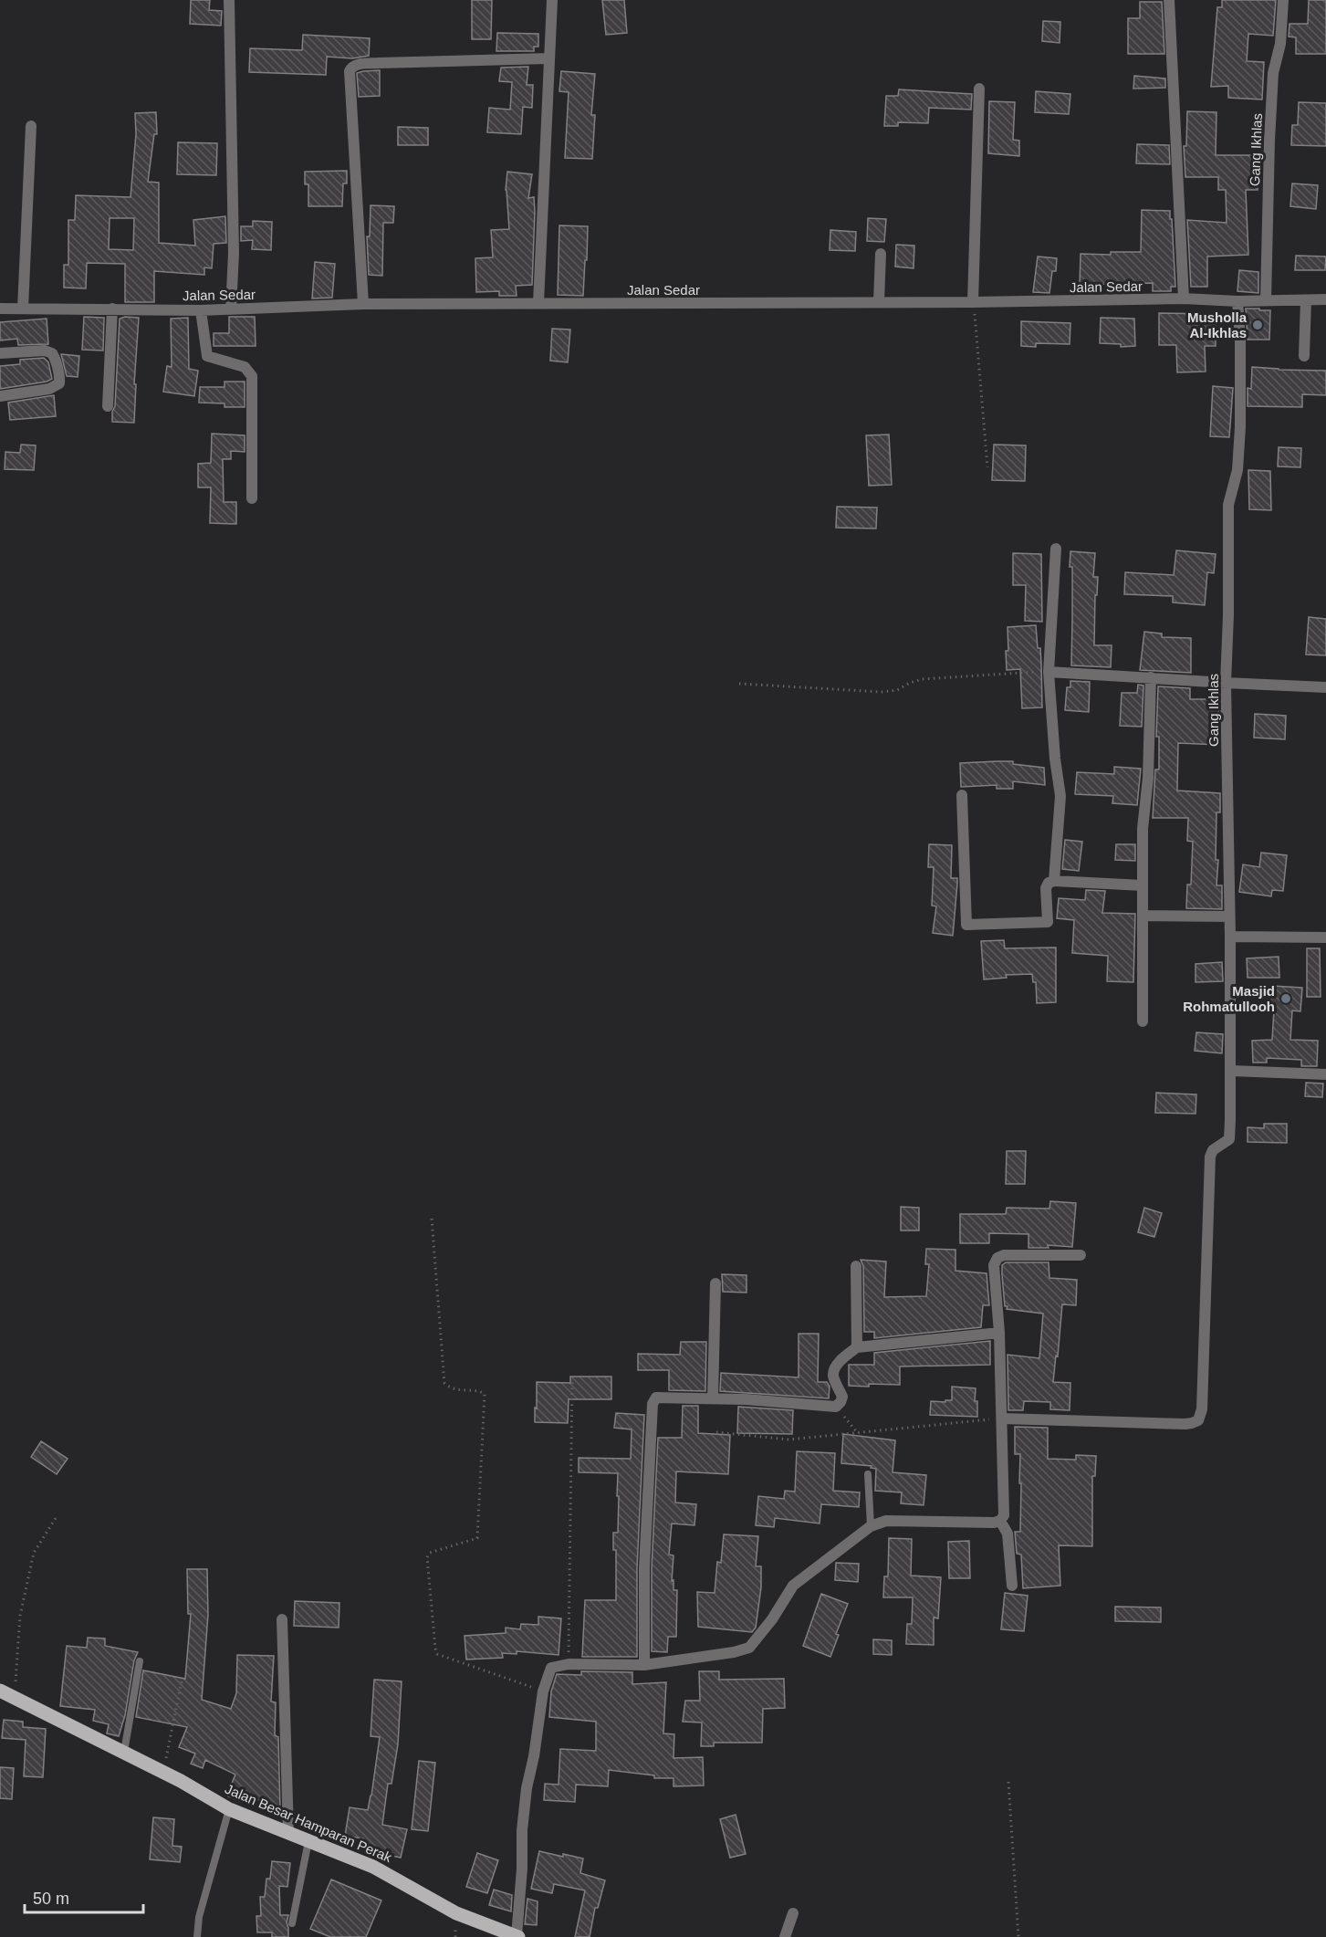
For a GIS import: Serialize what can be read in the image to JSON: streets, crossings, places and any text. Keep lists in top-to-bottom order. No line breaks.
{"streets":{"main road":["Jalan Besar Hamparan Perak"],"street":["Gang Ikhlas","Jalan Sedar"]},"crossings":[["Gang Ikhlas","Jalan Sedar"]],"places":["Musholla Al-Ikhlas","Masjid Rohmatullooh"],"scale_bar":"50 m"}
